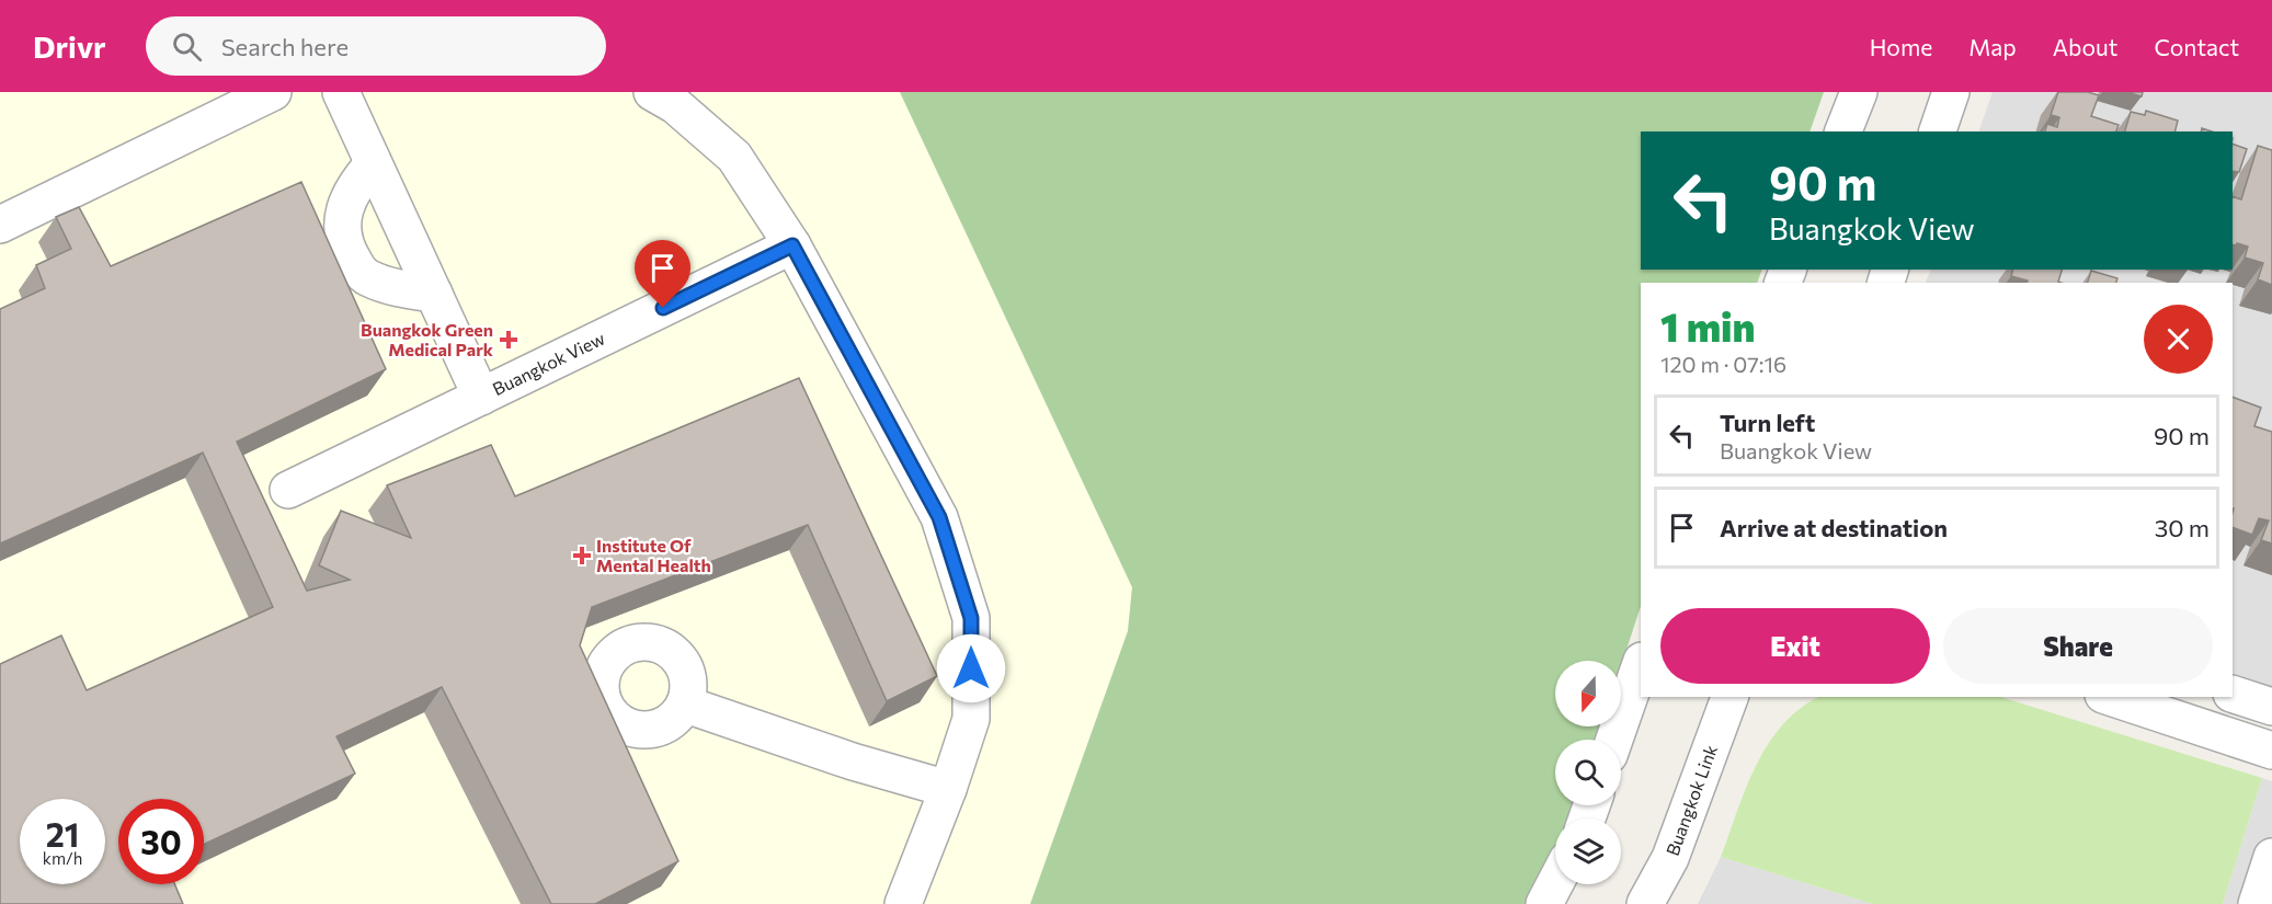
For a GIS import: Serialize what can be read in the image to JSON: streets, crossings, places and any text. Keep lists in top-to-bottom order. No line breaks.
{"streets":{"street":["Buangkok View","Buangkok Link"]},"places":{"health":["Buangkok Green Medical Park","Institute Of Mental Health"]},"north":"bottom","page":{"header":"Drivr","search":"Search here","nav":["Home","Map","About","Contact"],"turn":["90 m","Buangkok View"],"heading":["1 min","120 m · 07:16"],"list":[{"name":"Turn left","note":"Buangkok View","value":"90 m"},{"name":"Arrive at destination","value":"30 m"}],"buttons":["Exit","Share"],"speed":"21 km/h","limit":"30"}}
